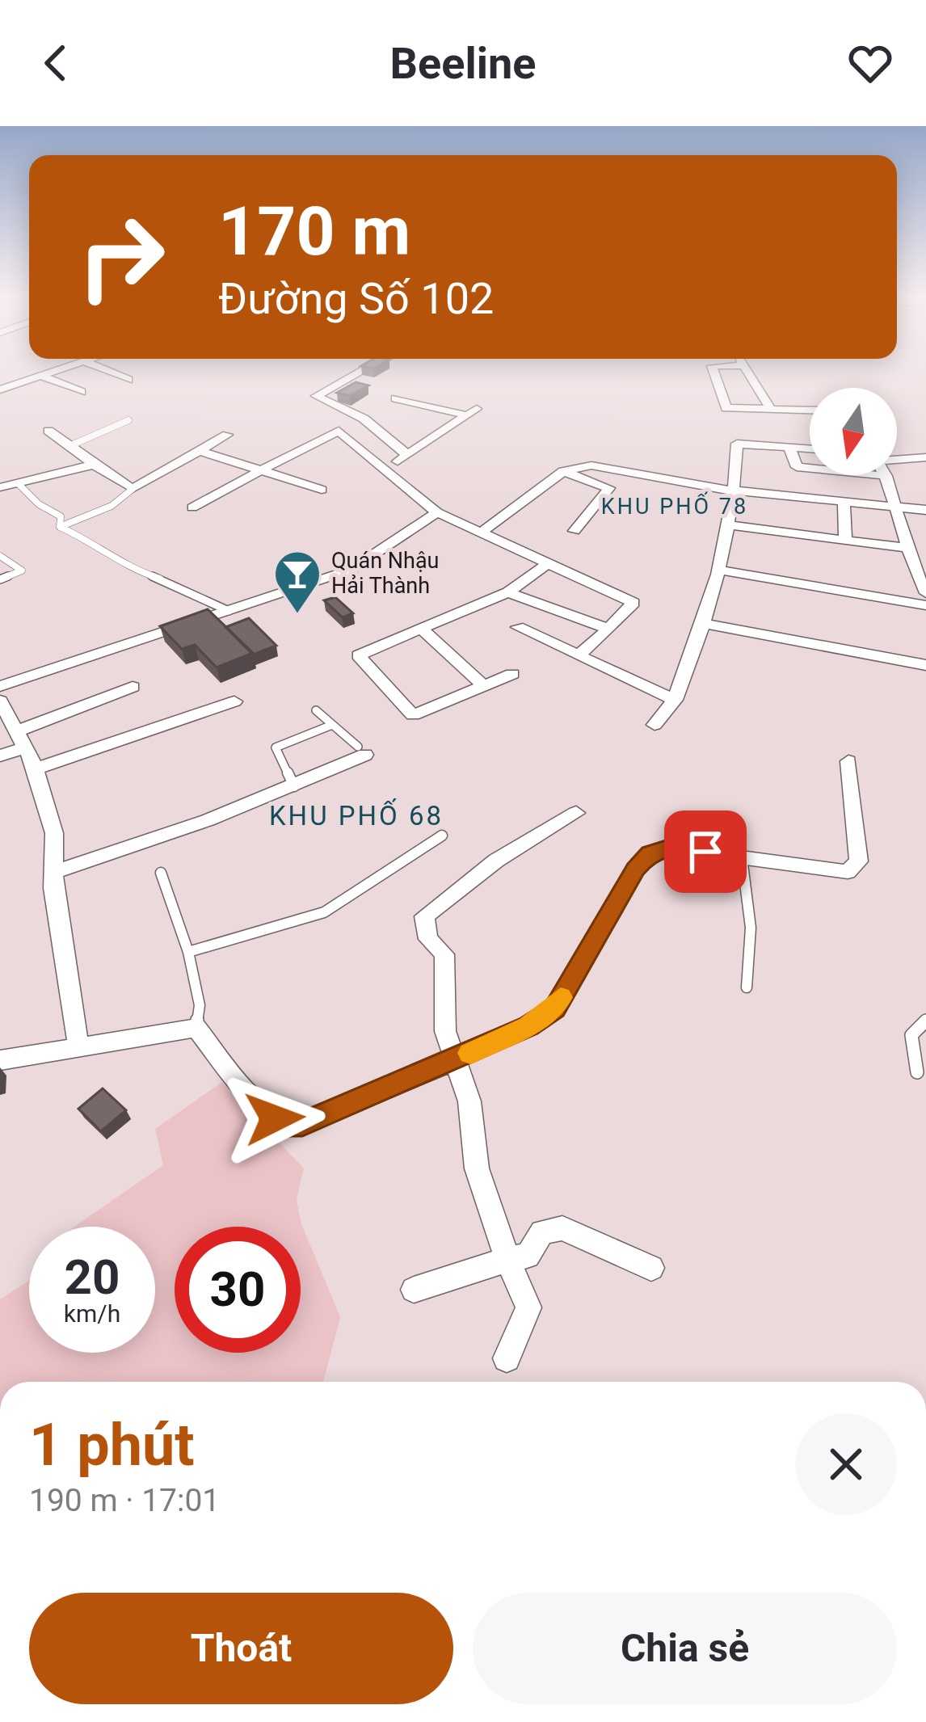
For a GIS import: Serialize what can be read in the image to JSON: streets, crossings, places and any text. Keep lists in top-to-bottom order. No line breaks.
{"districts":["KHU PHỐ 78","KHU PHỐ 68"],"places":{"bar":["Quán Nhậu Hải Thành"]},"north":"bottom","page":{"header":"Beeline","turn":["170 m","Đường Số 102"],"speed":"20 km/h","limit":"30","heading":["1 phút","190 m · 17:01"],"buttons":["Thoát","Chia sẻ"]}}
